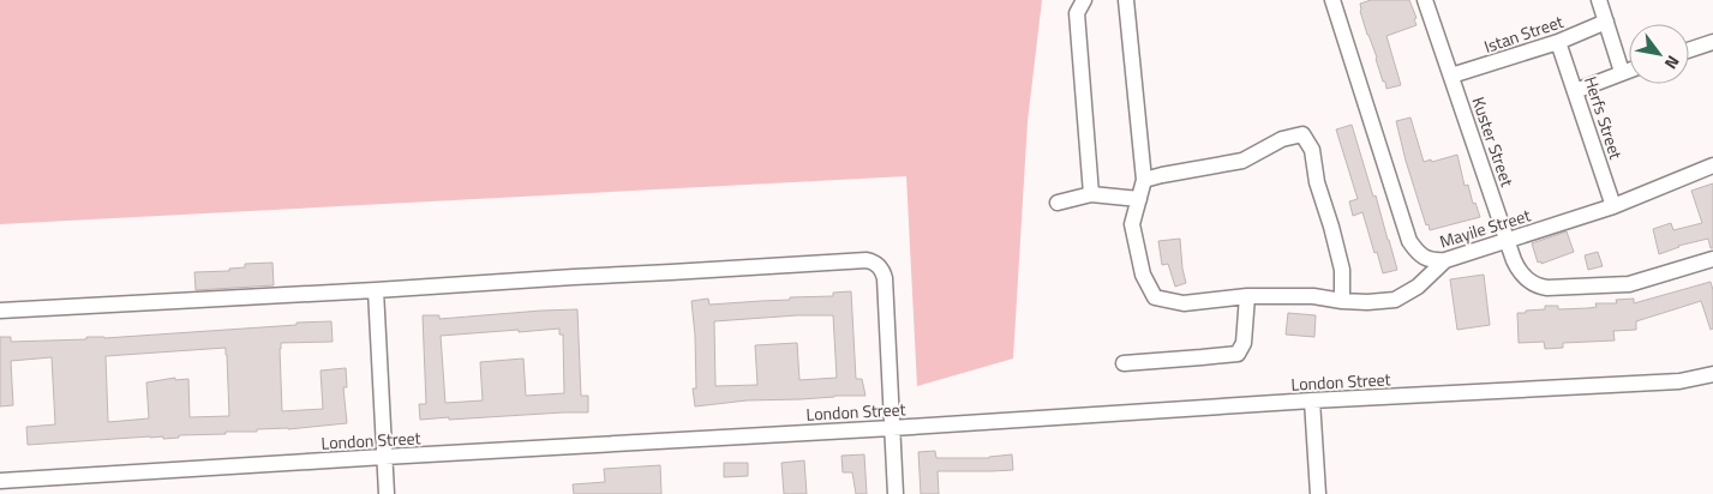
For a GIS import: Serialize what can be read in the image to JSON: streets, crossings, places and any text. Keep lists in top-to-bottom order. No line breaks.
{"streets":{"street":["Istan Street","Herfs Street","Kuster Street","Mayile Street","London Street"]},"crossings":[["Istan Street","Herfs Street"],["Istan Street","Kuster Street"],["Herfs Street","Mayile Street"],["Kuster Street","Mayile Street"]],"north":"bottom right"}
